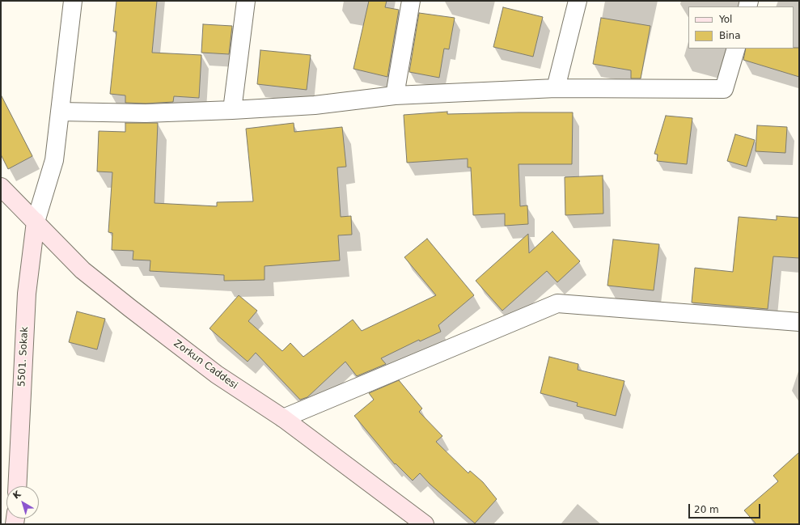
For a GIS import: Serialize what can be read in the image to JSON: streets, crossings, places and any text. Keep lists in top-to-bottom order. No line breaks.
{"streets":{"street":["5501. Sokak","Zorkun Caddesi"]},"crossings":[["5501. Sokak","Zorkun Caddesi"]],"legend":["Yol","Bina"],"scale_bar":"20 m","north":"top left"}
